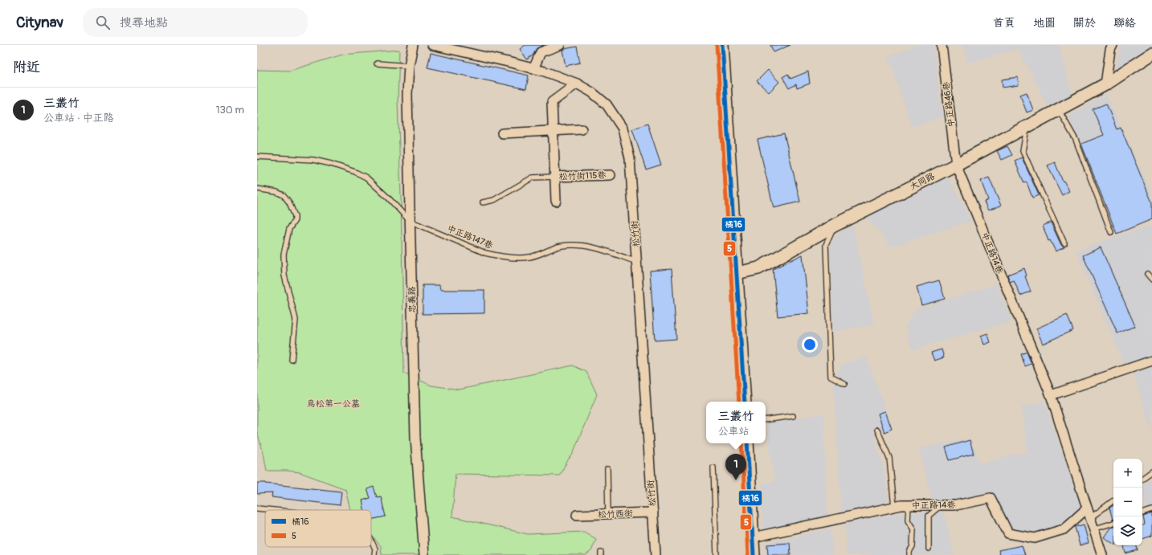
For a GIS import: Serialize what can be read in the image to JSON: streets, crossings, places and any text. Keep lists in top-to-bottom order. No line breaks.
{"streets":{"main road":["大同路"],"street":["中正路46巷","松竹街115巷","松竹街","中正路14巷","忠義路","松竹西街"],"lane":["中正路147巷"]},"crossings":[["中正路46巷","大同路"],["中正路46巷","中正路14巷"],["松竹街115巷","松竹街"],["大同路","中正路14巷"],["松竹街","中正路147巷"],["松竹街","松竹西街"],["中正路147巷","忠義路"]],"parks":["鳥松第一公墓"],"lines":["transit line 橘16","transit line 5"],"legend":["橘16","5"],"page":{"header":"Citynav","search":"搜尋地點","nav":["首頁","地圖","關於","聯絡"],"heading":"附近","list":[{"mark":"1","name":"三叢竹","note":"公車站 · 中正路","value":"130 m"}],"popup":["三叢竹","公車站"],"pins":"1","map_buttons":["+","−"]}}
